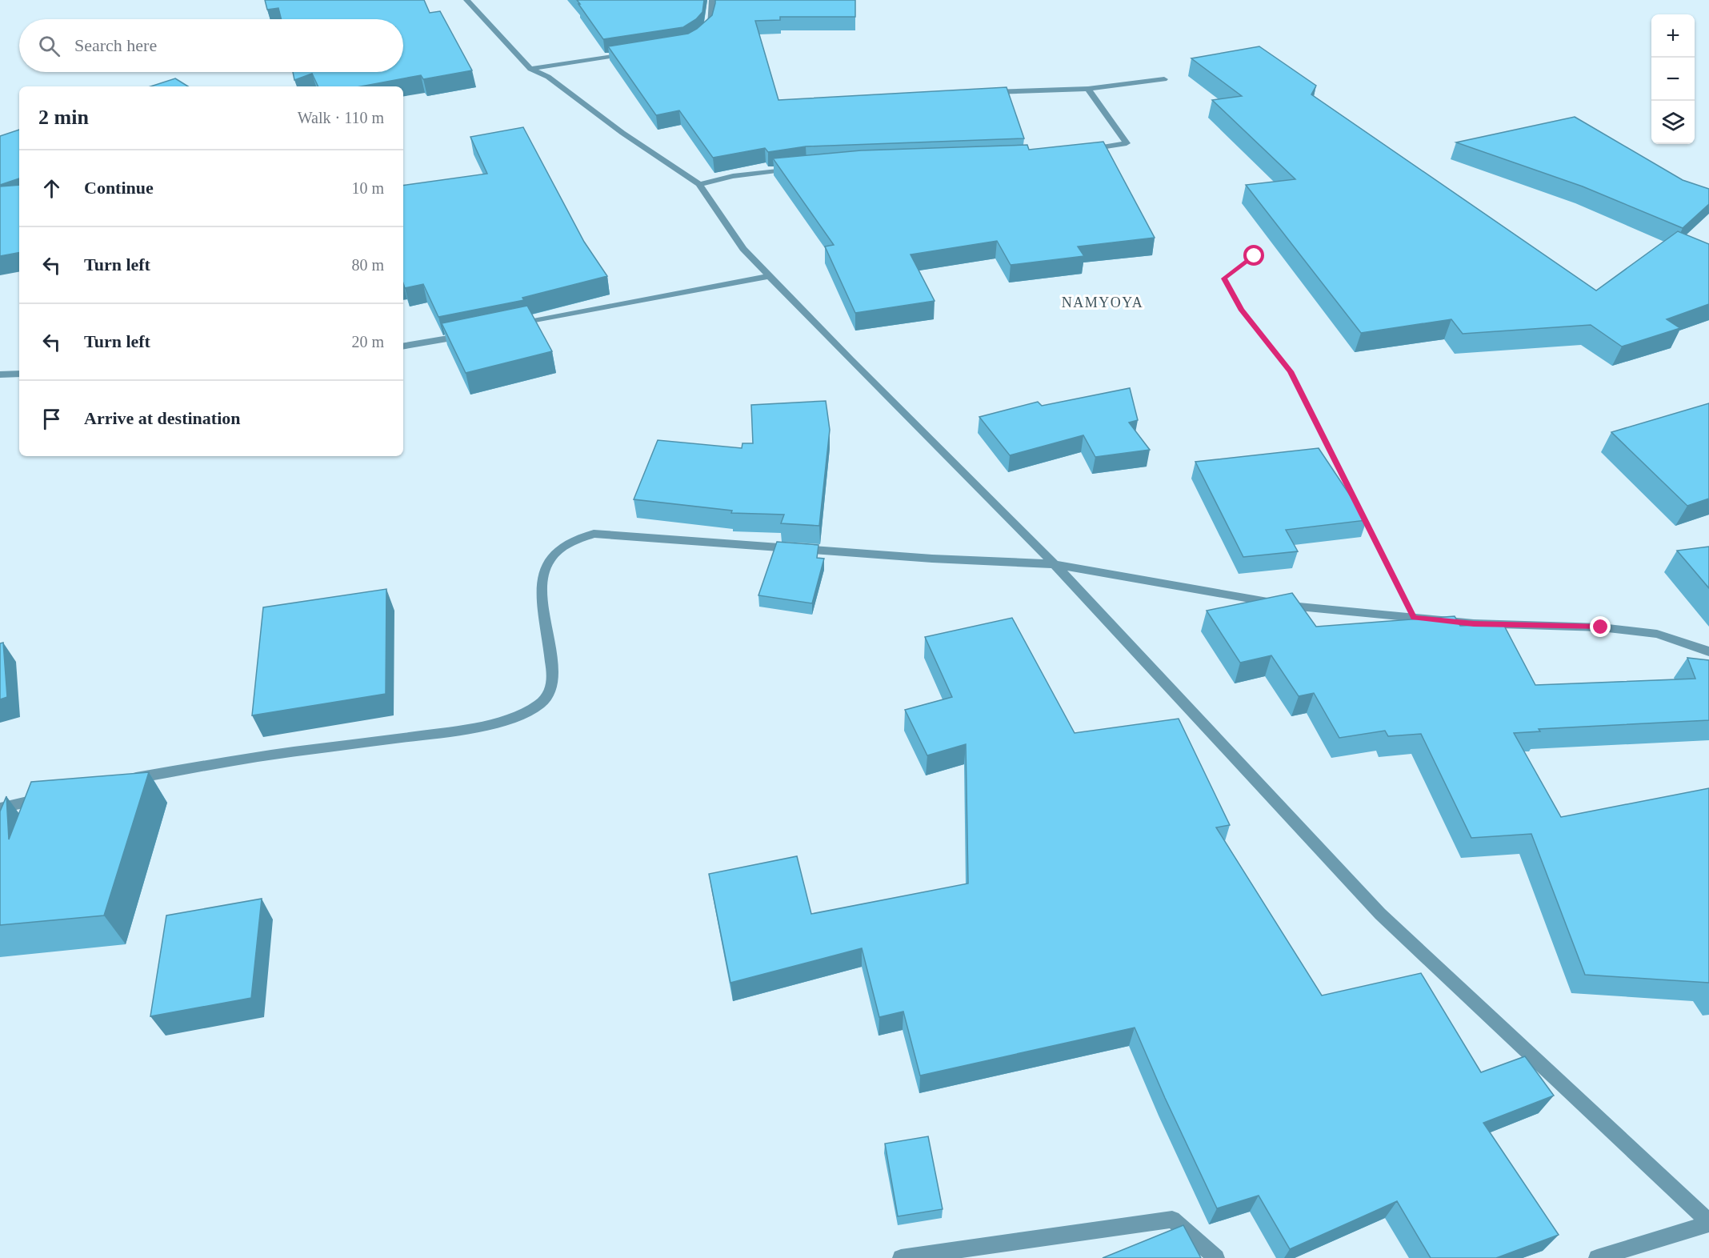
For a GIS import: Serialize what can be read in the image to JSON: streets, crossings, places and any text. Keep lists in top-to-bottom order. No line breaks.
{"districts":["NAMYOYA"],"page":{"map_buttons":["+","−"],"search":"Search here","heading":["2 min","Walk · 110 m"],"list":[["Continue","10 m"],["Turn left","80 m"],["Turn left","20 m"],"Arrive at destination"]}}
